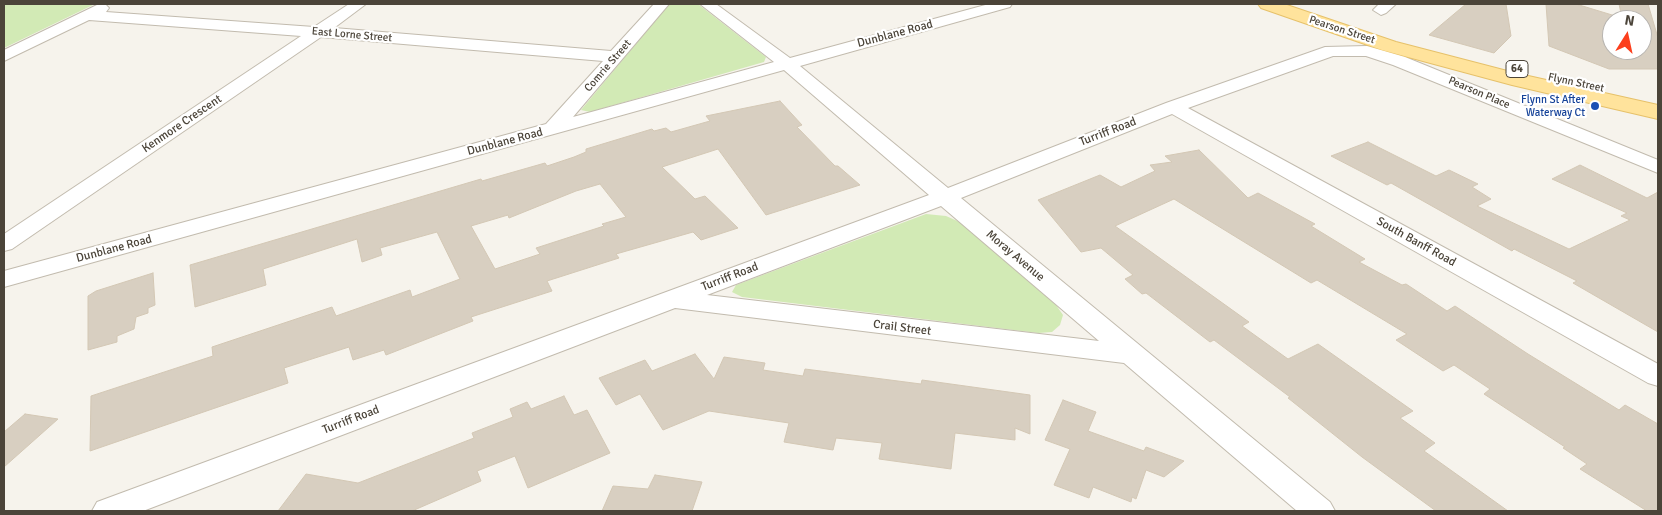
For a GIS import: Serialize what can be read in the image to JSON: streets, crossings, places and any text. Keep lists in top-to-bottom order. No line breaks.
{"streets":{"main road":["Pearson Street","64","Flynn Street"],"street":["Dunblane Road","East Lorne Street","Comrie Street","Pearson Place","Kenmore Crescent","Turriff Road","South Banff Road","Moray Avenue","Crail Street"]},"crossings":[["Pearson Street","Flynn Street"],["Dunblane Road","Comrie Street"],["Dunblane Road","Moray Avenue"],["East Lorne Street","Comrie Street"],["East Lorne Street","Kenmore Crescent"],["Pearson Place","Turriff Road"],["Turriff Road","South Banff Road"],["Turriff Road","Moray Avenue"],["Turriff Road","Crail Street"],["Moray Avenue","Crail Street"]],"places":["Flynn St After Waterway Ct"],"north":"top"}
